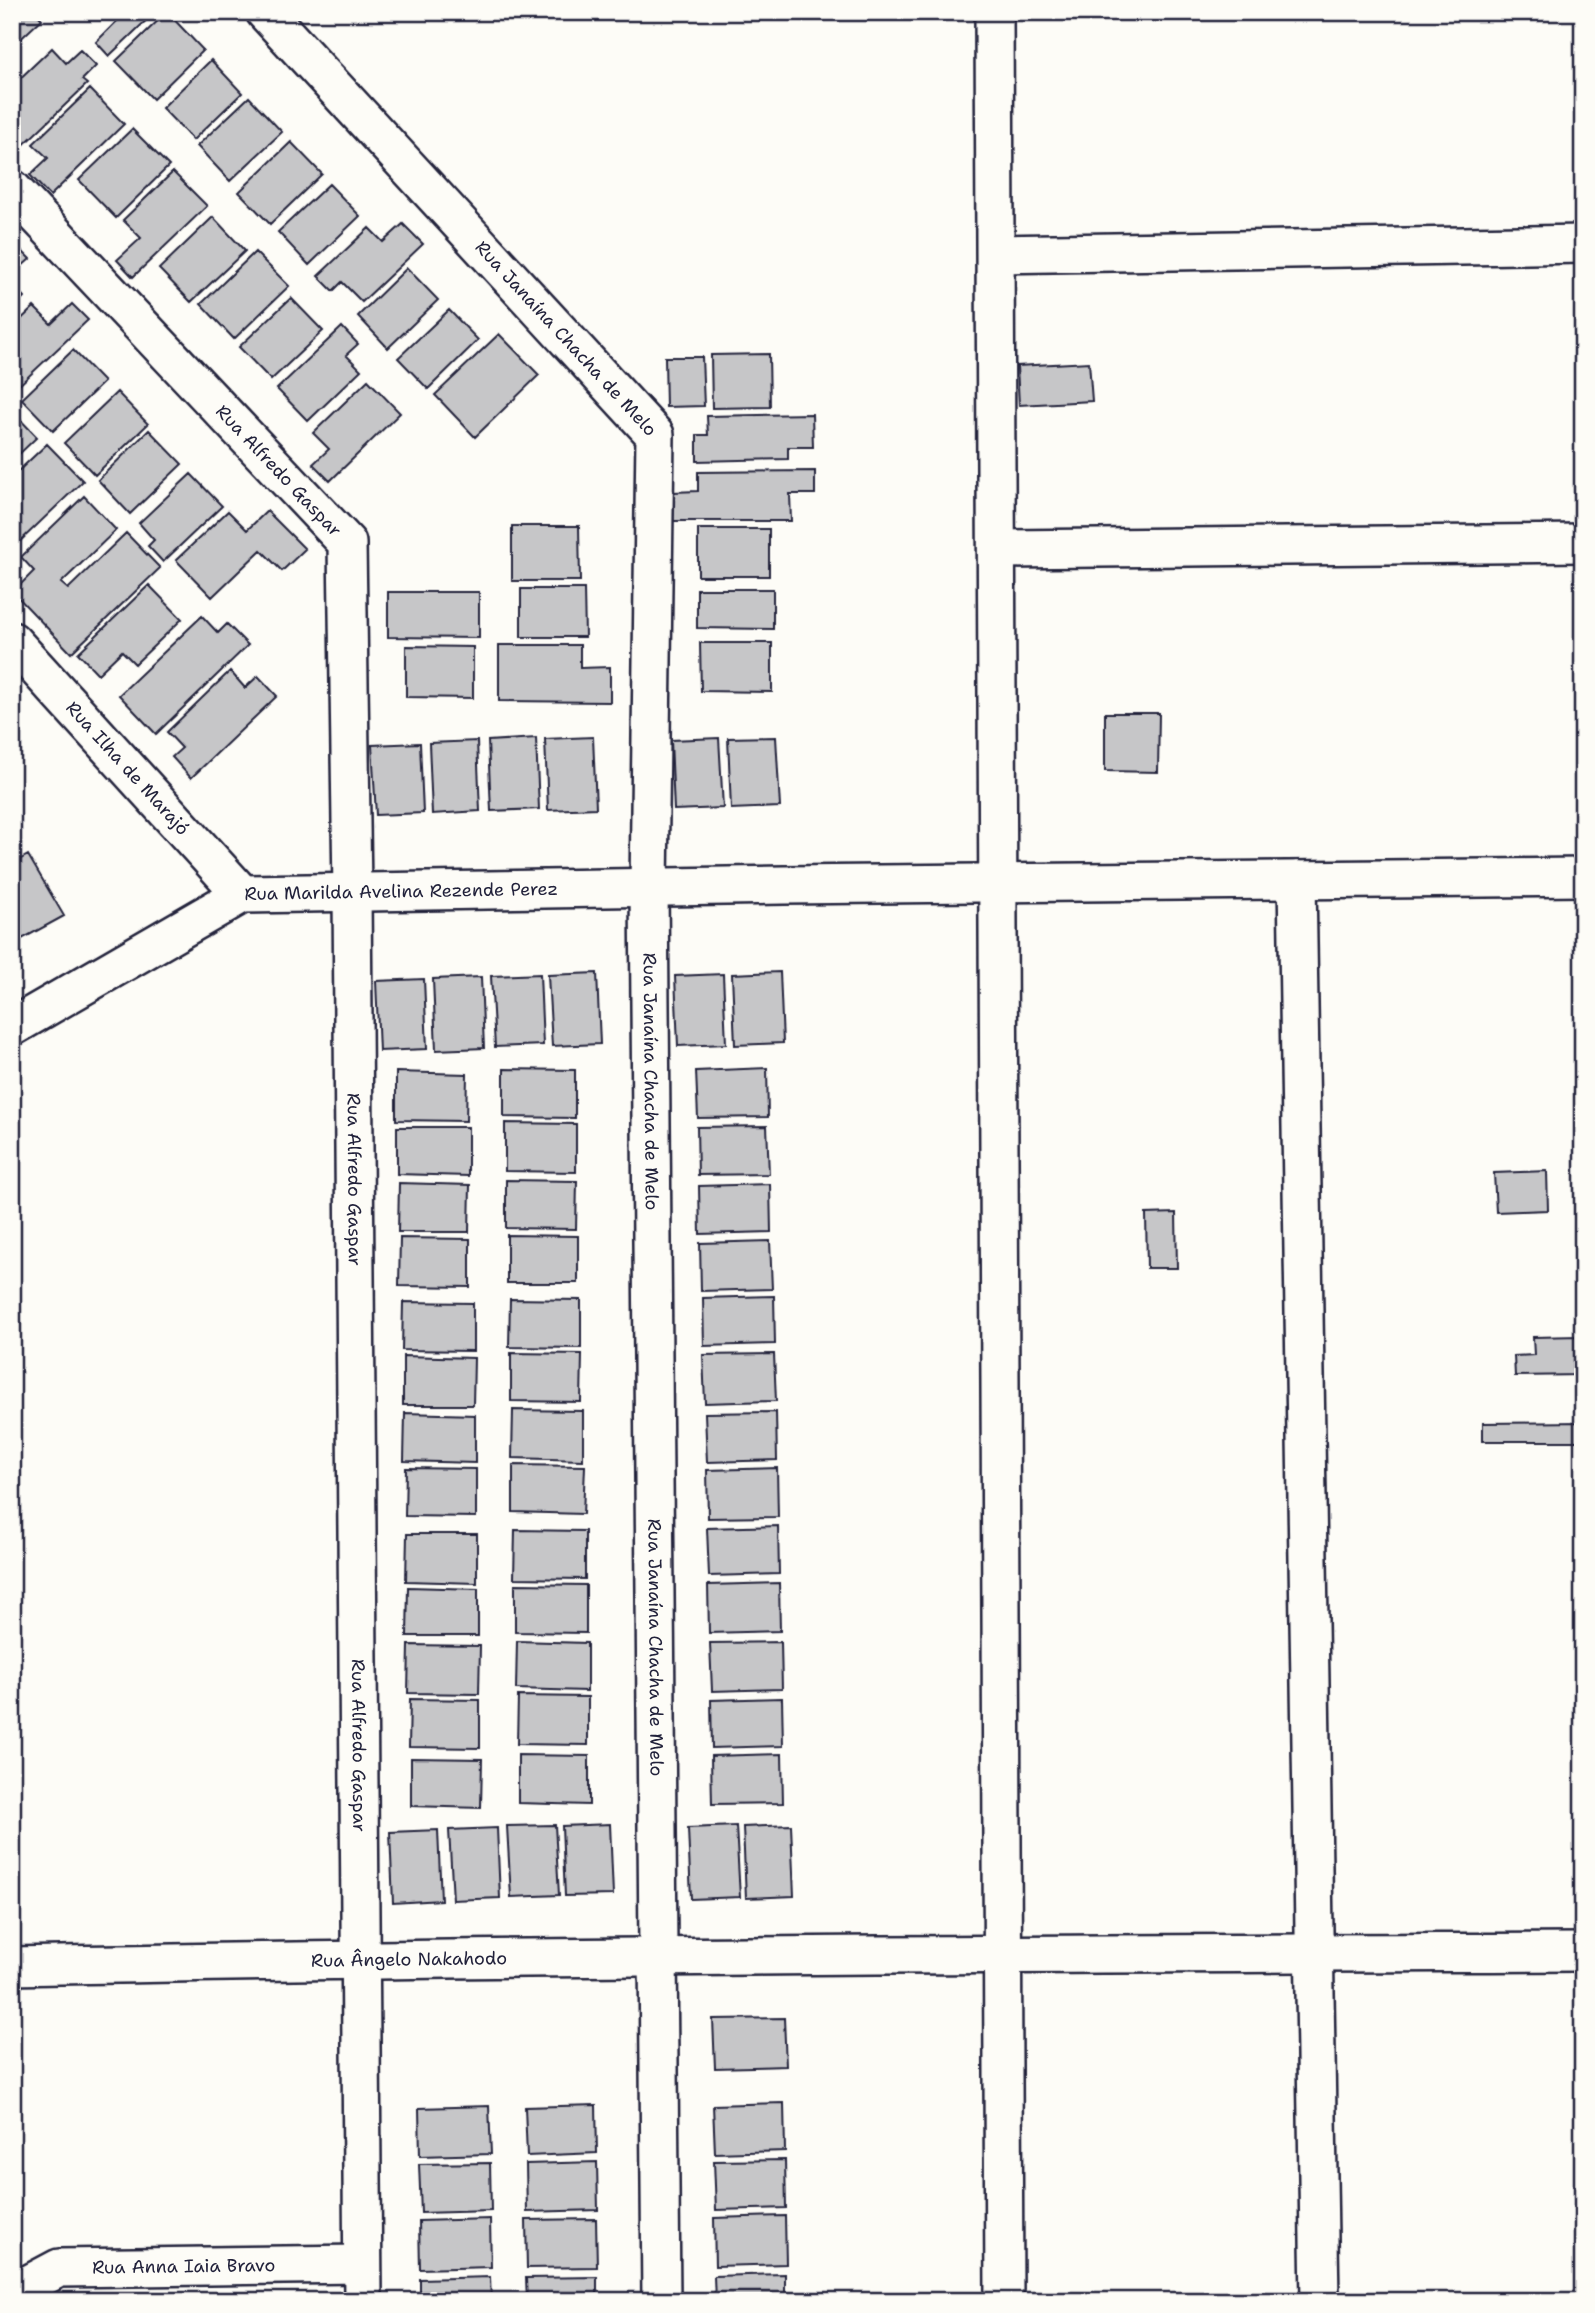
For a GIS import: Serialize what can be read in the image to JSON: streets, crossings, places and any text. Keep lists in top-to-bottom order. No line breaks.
{"streets":{"street":["Rua Janaína Chacha de Melo","Rua Alfredo Gaspar","Rua Ilha de Marajó","Rua Marilda Avelina Rezende Perez","Rua Ângelo Nakahodo","Rua Anna Iaia Bravo"]},"crossings":[["Rua Janaína Chacha de Melo","Rua Marilda Avelina Rezende Perez"],["Rua Janaína Chacha de Melo","Rua Ângelo Nakahodo"],["Rua Alfredo Gaspar","Rua Marilda Avelina Rezende Perez"],["Rua Alfredo Gaspar","Rua Ângelo Nakahodo"],["Rua Alfredo Gaspar","Rua Anna Iaia Bravo"],["Rua Ilha de Marajó","Rua Marilda Avelina Rezende Perez"]]}
